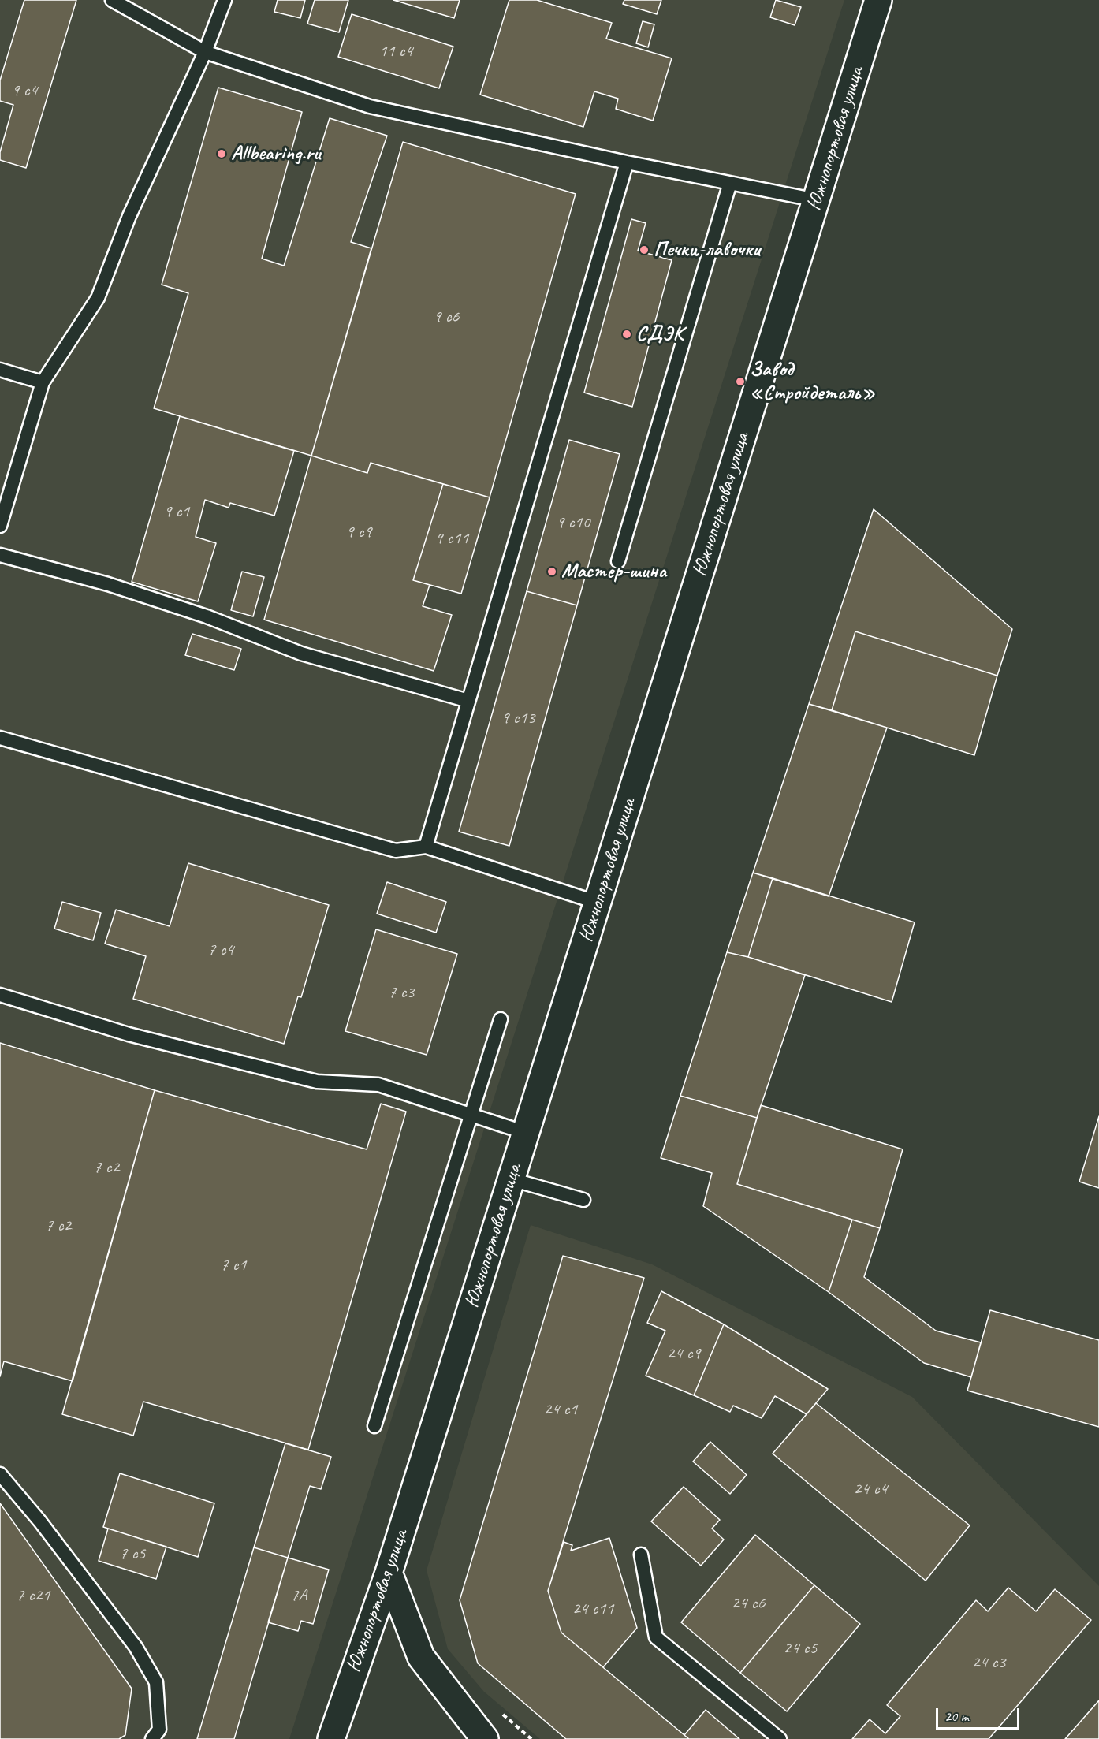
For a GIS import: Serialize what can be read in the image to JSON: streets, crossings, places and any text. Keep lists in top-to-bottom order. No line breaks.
{"streets":{"street":["Южнопортовая улица"]},"places":["Allbearing.ru","Печки-лавочки","СДЭК","Завод «Стройдеталь»","Мастер-шина"],"house_numbers":["11 с4","9 с4","9 с6","9 с1","9 с10","9 с9","9 с11","9 с13","7 с4","7 c3","7 с2","7 c2","7 с1","24 с9","24 с1","24 с4","7 c5","7 c21","7А","24 с6","24 с11","24 с5","24 с3"],"scale_bar":"20 m"}
